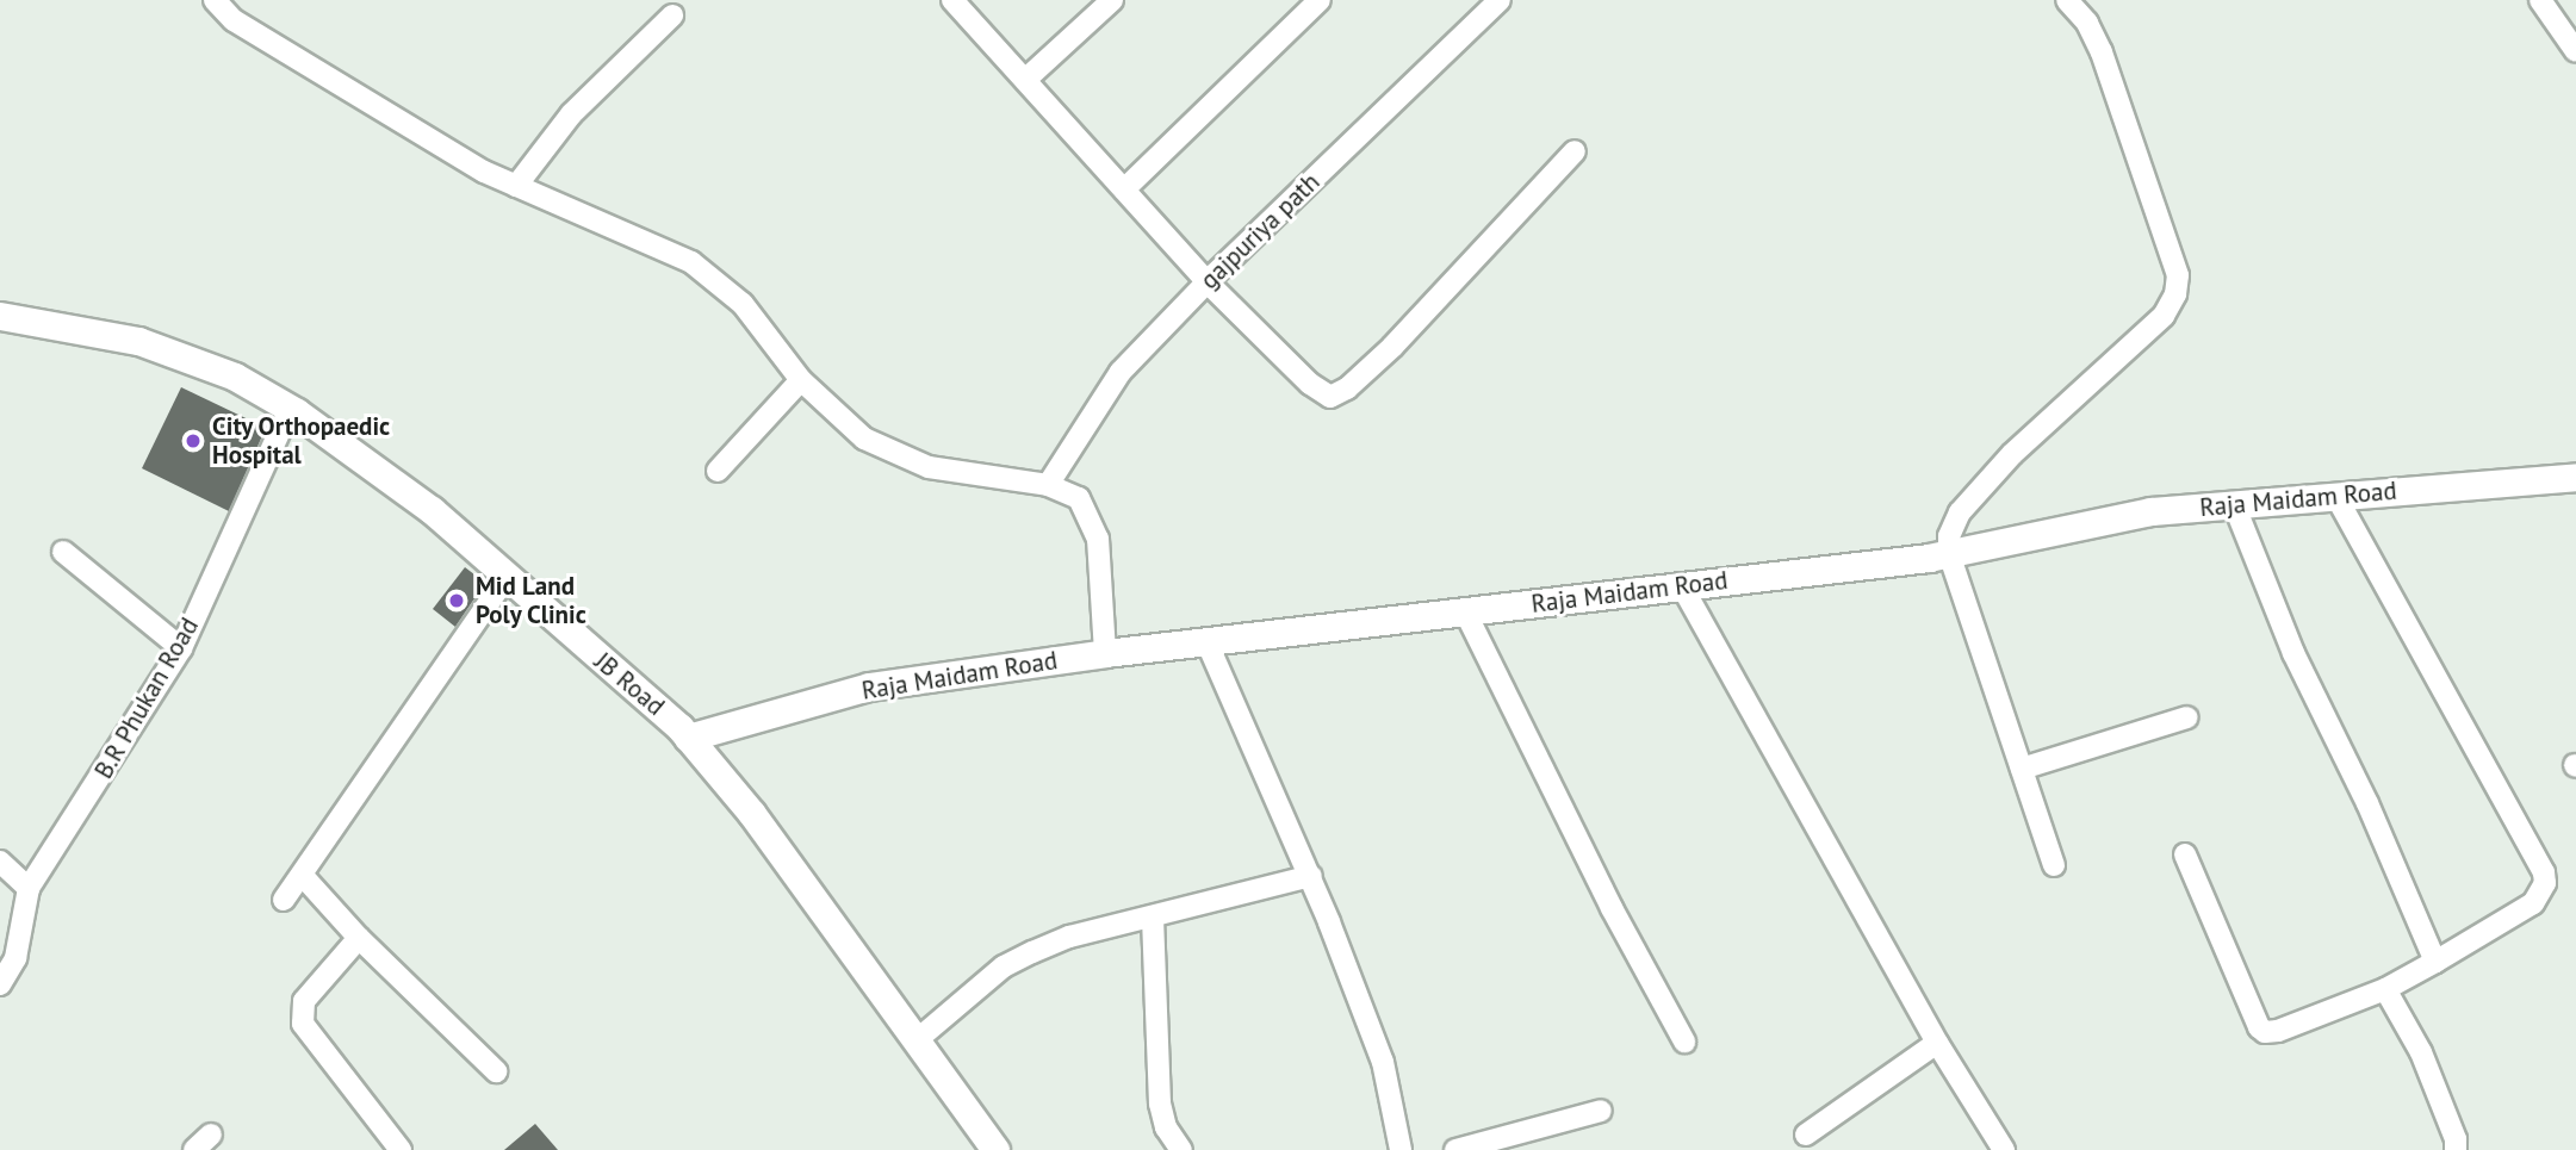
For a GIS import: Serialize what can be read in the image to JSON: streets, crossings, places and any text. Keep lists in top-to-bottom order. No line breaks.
{"streets":{"street":["gajpuriya path","Raja Maidam Road","JB Road","B.R Phukan Road"]},"crossings":[["Raja Maidam Road","JB Road"],["JB Road","B.R Phukan Road"]],"places":["City Orthopaedic Hospital","Mid Land Poly Clinic"]}
